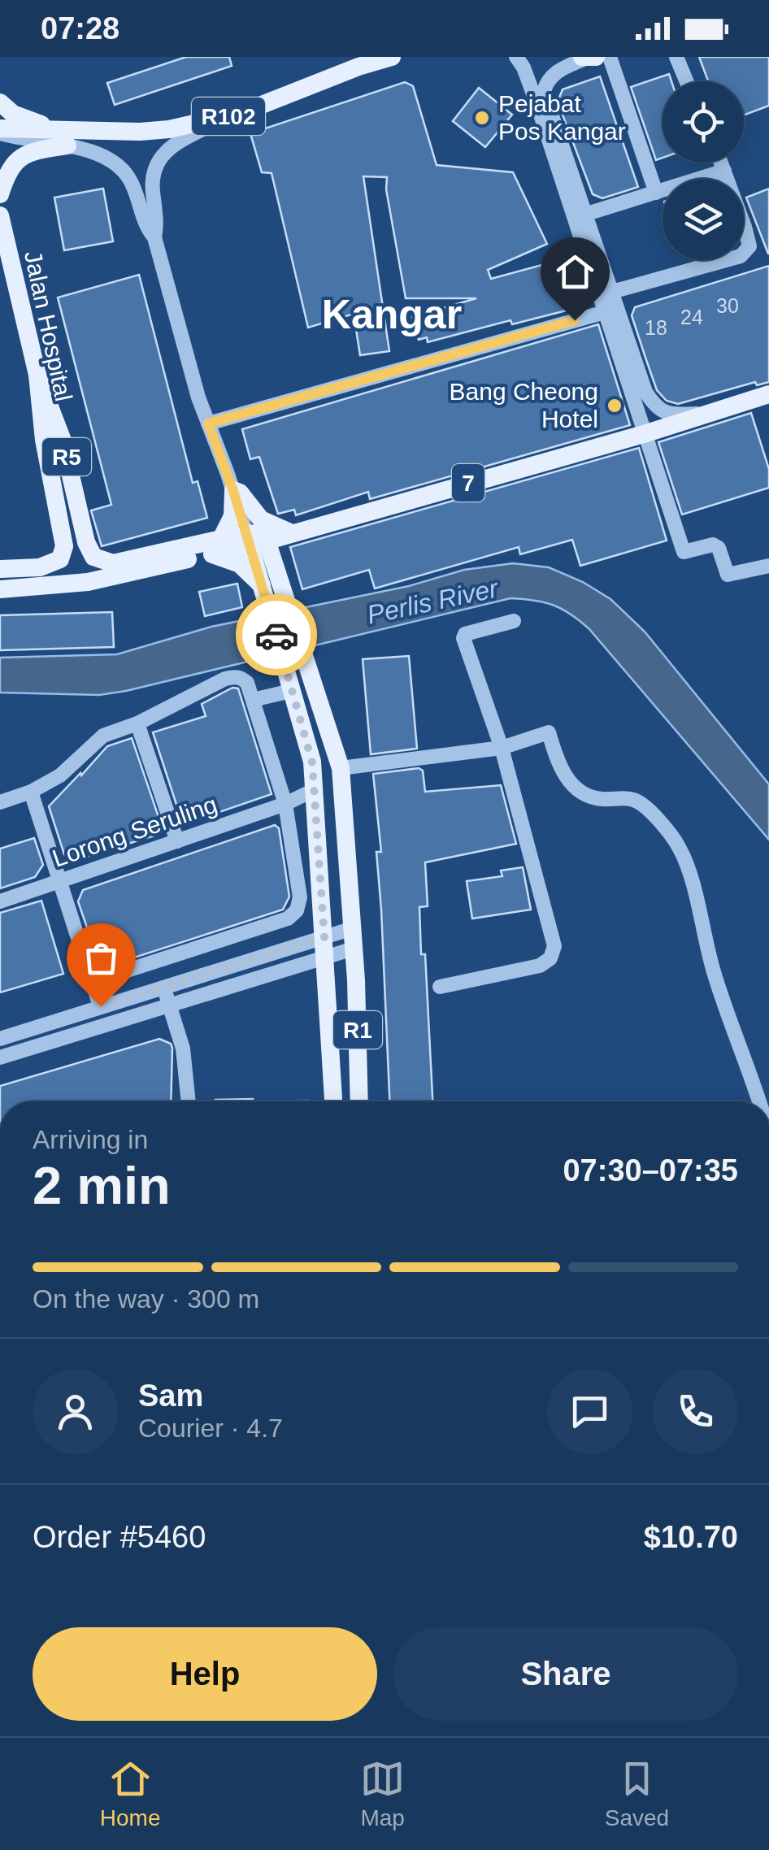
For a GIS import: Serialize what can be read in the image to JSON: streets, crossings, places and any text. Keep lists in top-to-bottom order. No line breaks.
{"streets":{"main road":["R102","Jalan Hospital","R5","7","R1"],"street":["Lorong Seruling"]},"crossings":[["Jalan Hospital","R5"],["7","R1"],["Lorong Seruling","R1"]],"districts":["Kangar"],"water":["Perlis River"],"places":["Pejabat Pos Kangar","Bang Cheong Hotel"],"house_numbers":["30","24","18"],"page":{"status":"07:28","heading":["2 min","Arriving in","07:30–07:35"],"panel":["Sam","Courier · 4.7","Order #5460","$10.70"],"bar":"On the way · 300 m","buttons":["Help","Share"],"tabs":["Home","Map","Saved"]}}
